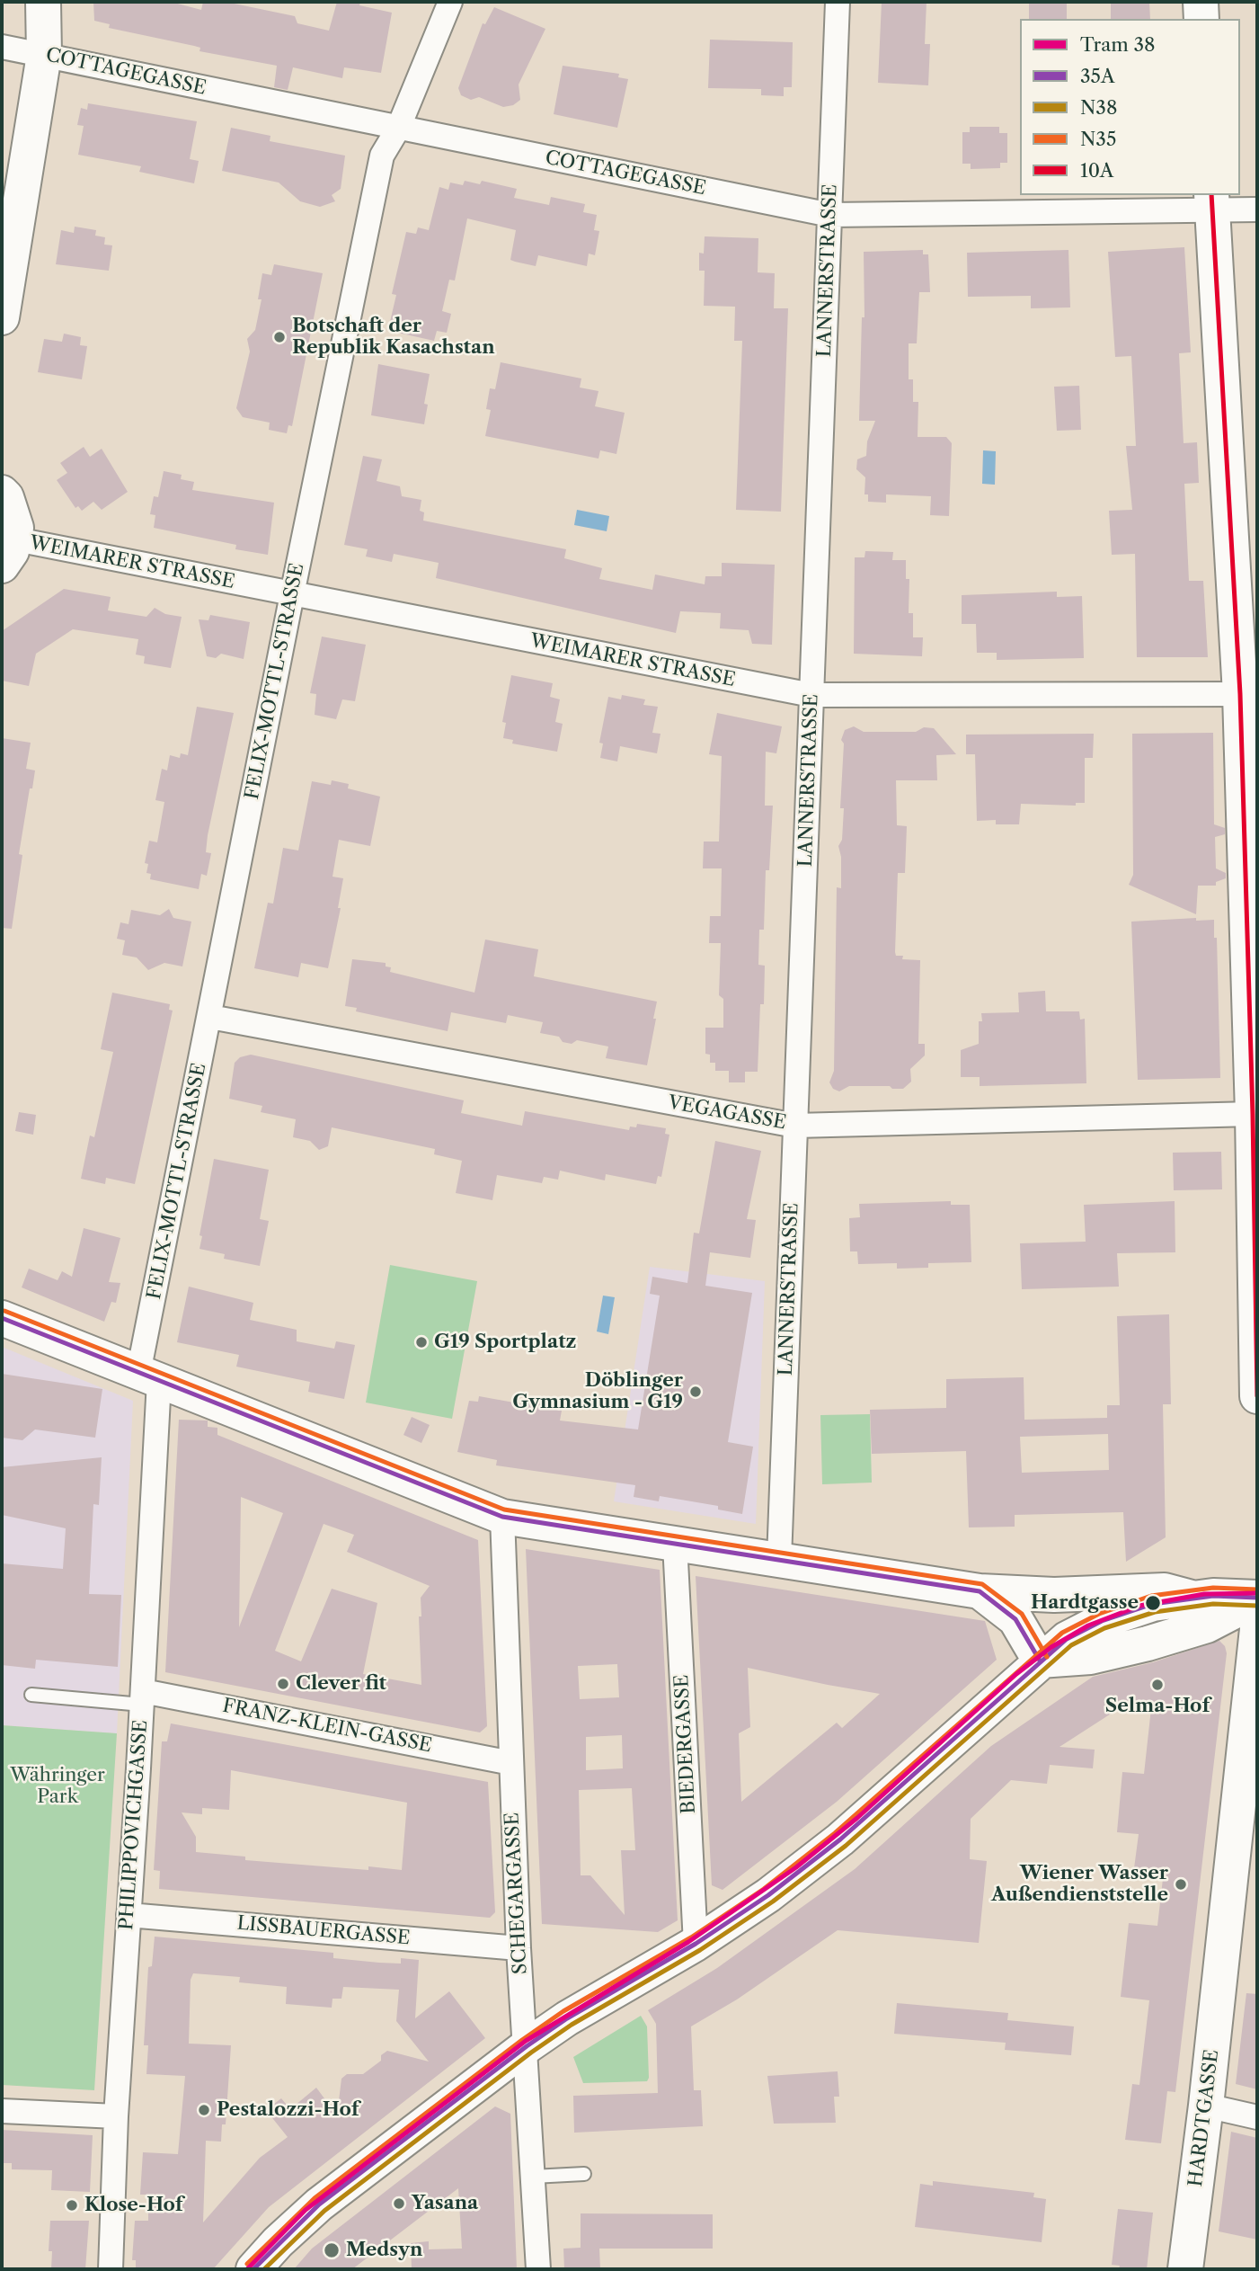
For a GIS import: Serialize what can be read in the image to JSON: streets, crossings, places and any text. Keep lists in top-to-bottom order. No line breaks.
{"streets":{"street":["COTTAGEGASSE","LANNERSTRASSE","WEIMARER STRASSE","FELIX-MOTTL-STRASSE","VEGAGASSE","FRANZ-KLEIN-GASSE","BIEDERGASSE","PHILIPPOVICHGASSE","SCHEGARGASSE","LISSBAUERGASSE","HARDTGASSE"]},"crossings":[["COTTAGEGASSE","LANNERSTRASSE"],["COTTAGEGASSE","FELIX-MOTTL-STRASSE"],["LANNERSTRASSE","WEIMARER STRASSE"],["LANNERSTRASSE","VEGAGASSE"],["WEIMARER STRASSE","FELIX-MOTTL-STRASSE"],["FELIX-MOTTL-STRASSE","VEGAGASSE"],["FELIX-MOTTL-STRASSE","PHILIPPOVICHGASSE"],["FRANZ-KLEIN-GASSE","PHILIPPOVICHGASSE"],["FRANZ-KLEIN-GASSE","SCHEGARGASSE"],["PHILIPPOVICHGASSE","LISSBAUERGASSE"],["SCHEGARGASSE","LISSBAUERGASSE"]],"parks":["Währinger Park"],"places":["Botschaft der Republik Kasachstan","G19 Sportplatz","Döblinger Gymnasium - G19","Hardtgasse","Clever fit","Selma-Hof","Wiener Wasser Außendienststelle","Pestalozzi-Hof","Yasana","Klose-Hof","Medsyn"],"lines":["transit line 10A","transit line N35","transit line 35A","tram line 38","transit line N38"],"legend":["Tram 38","35A","N38","N35","10A"]}
